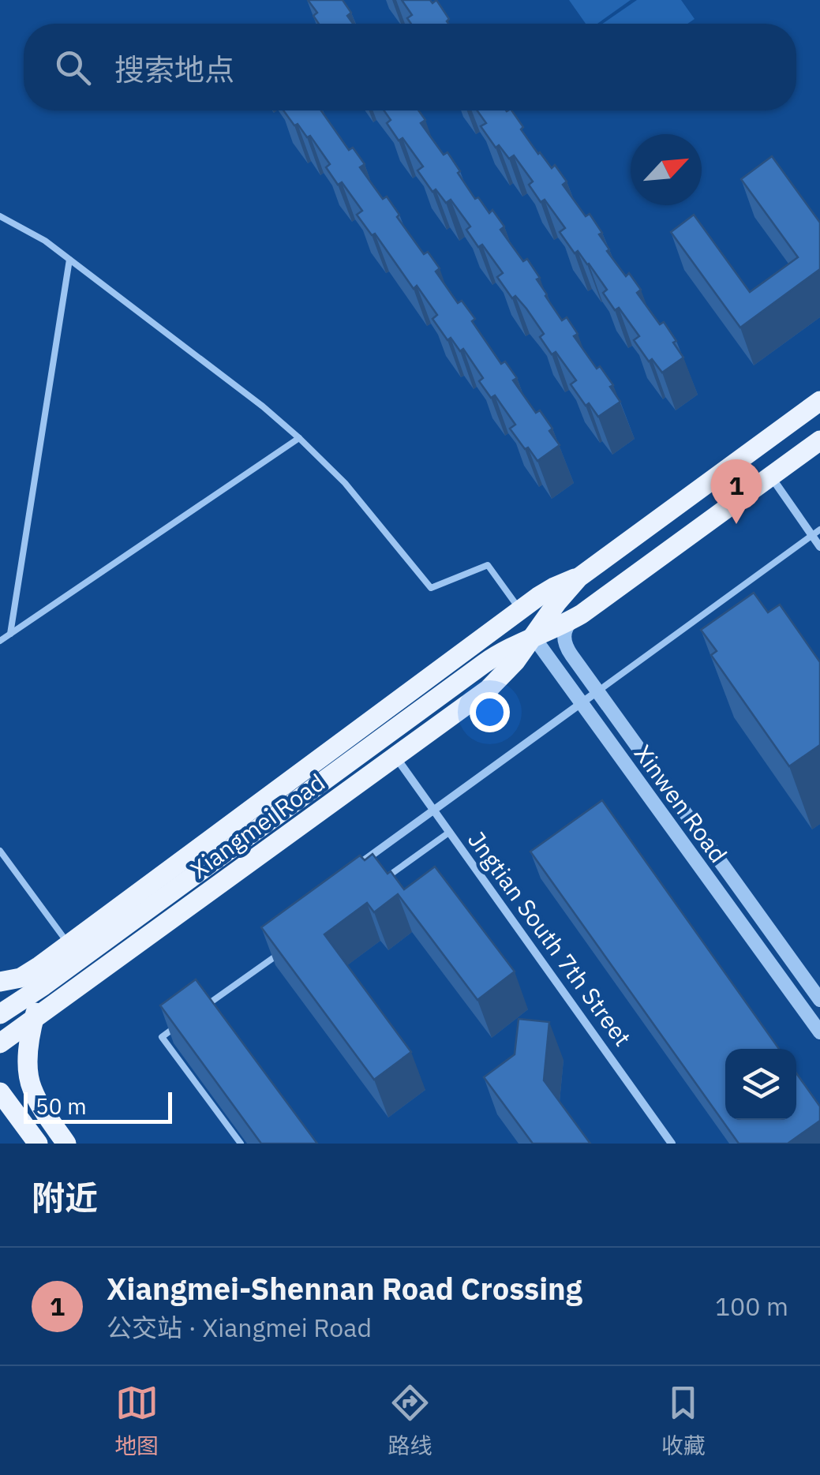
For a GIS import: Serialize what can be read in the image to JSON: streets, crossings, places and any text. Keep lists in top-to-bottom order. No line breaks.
{"streets":{"main road":["Xiangmei Road"],"street":["Xinwen Road","Jngtian South 7th Street"]},"crossings":[["Xinwen Road","Xiangmei Road"],["Xiangmei Road","Jngtian South 7th Street"]],"scale_bar":"50 m","north":"top right","page":{"search":"搜索地点","pins":"1","scale":"50 m","heading":"附近","list":[{"mark":"1","name":"Xiangmei-Shennan Road Crossing","note":"公交站 · Xiangmei Road","value":"100 m"}],"nav":["地图","路线","收藏"]}}
